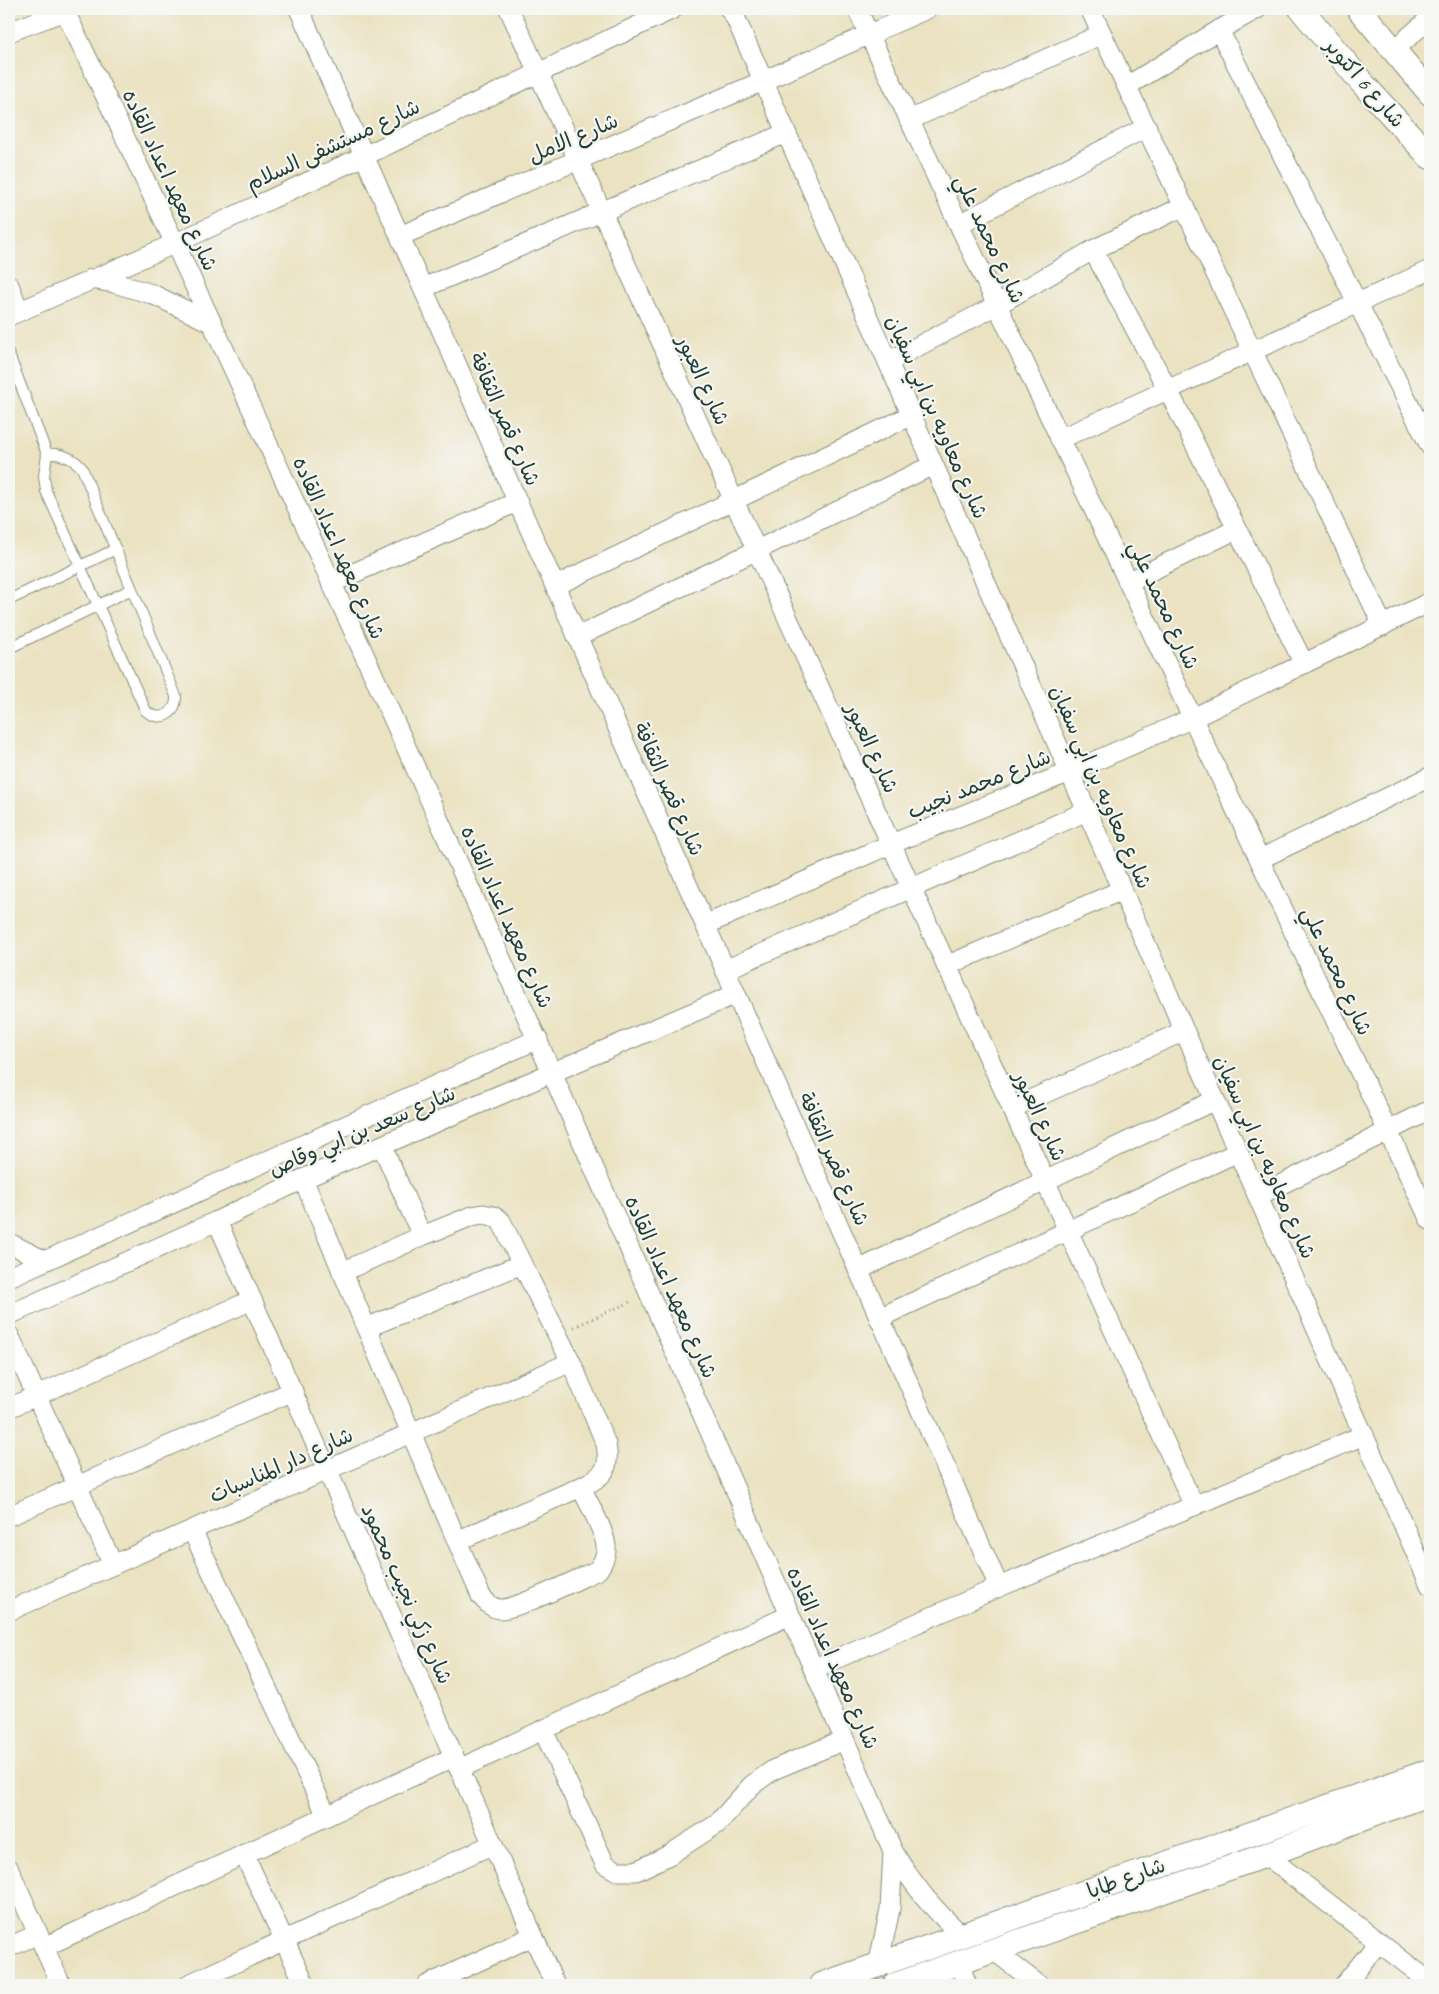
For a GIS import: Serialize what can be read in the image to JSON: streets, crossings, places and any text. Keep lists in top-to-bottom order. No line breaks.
{"streets":{"street":["شارع 6 اكتوبر","شارع الامل","شارع مستشفى السلام","شارع معهد اعداد القاده","شارع محمد علي","شارع العبور","شارع معاويه بن ابي سفيان","شارع قصر الثقافة","شارع محمد نجيب","شارع سعد بن ابي وقاص","شارع دار المناسبات","شارع زكي نجيب محمود","شارع طابا"]},"crossings":[["شارع الامل","شارع محمد علي"],["شارع الامل","شارع العبور"],["شارع الامل","شارع معاويه بن ابي سفيان"],["شارع الامل","شارع قصر الثقافة"],["شارع مستشفى السلام","شارع معهد اعداد القاده"],["شارع مستشفى السلام","شارع العبور"],["شارع مستشفى السلام","شارع قصر الثقافة"],["شارع معهد اعداد القاده","شارع سعد بن ابي وقاص"],["شارع معهد اعداد القاده","شارع طابا"],["شارع محمد علي","شارع محمد نجيب"],["شارع العبور","شارع محمد نجيب"],["شارع معاويه بن ابي سفيان","شارع محمد نجيب"],["شارع قصر الثقافة","شارع محمد نجيب"],["شارع قصر الثقافة","شارع سعد بن ابي وقاص"],["شارع سعد بن ابي وقاص","شارع زكي نجيب محمود"],["شارع دار المناسبات","شارع زكي نجيب محمود"]]}
